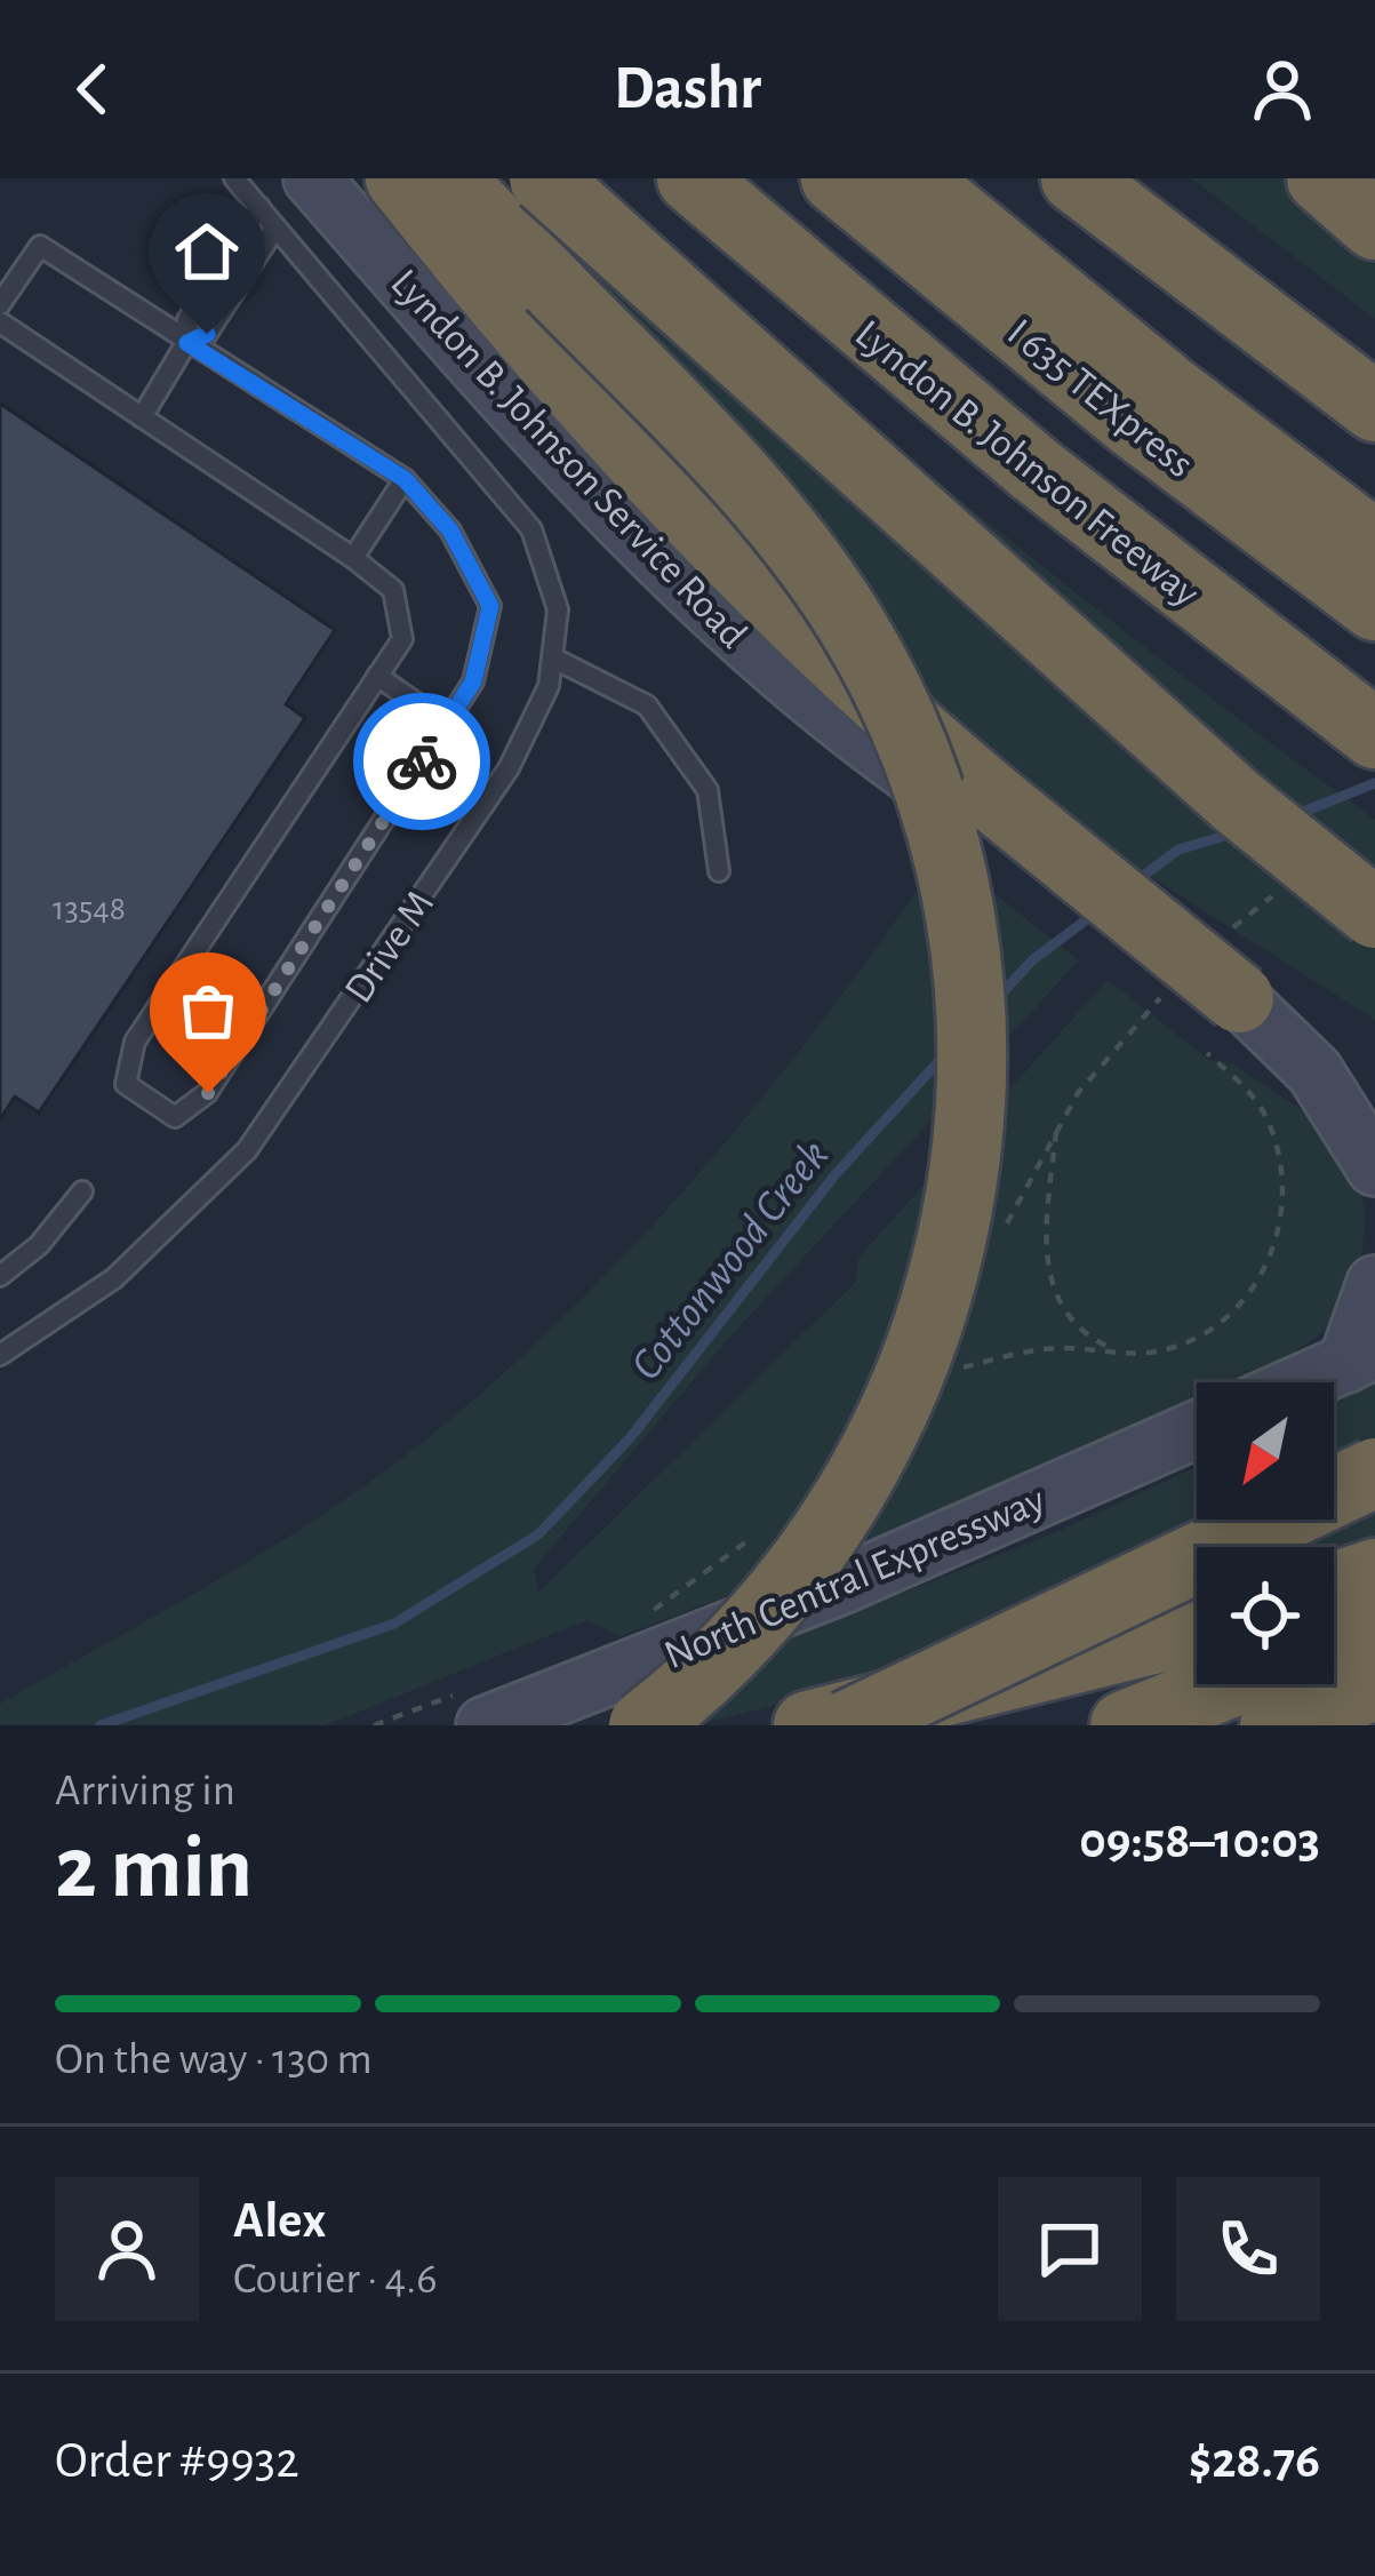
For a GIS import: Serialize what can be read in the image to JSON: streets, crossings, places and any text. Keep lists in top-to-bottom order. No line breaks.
{"streets":{"highway":["I 635 TEXpress","Lyndon B. Johnson Freeway"],"main road":["Lyndon B. Johnson Service Road","North Central Expressway"],"lane":["Drive M"]},"water":["Cottonwood Creek"],"house_numbers":["13548"],"north":"bottom left","page":{"header":"Dashr","heading":["2 min","Arriving in","09:58–10:03"],"panel":["Alex","Courier · 4.6","Order #9932","$28.76"],"bar":"On the way · 130 m"}}
